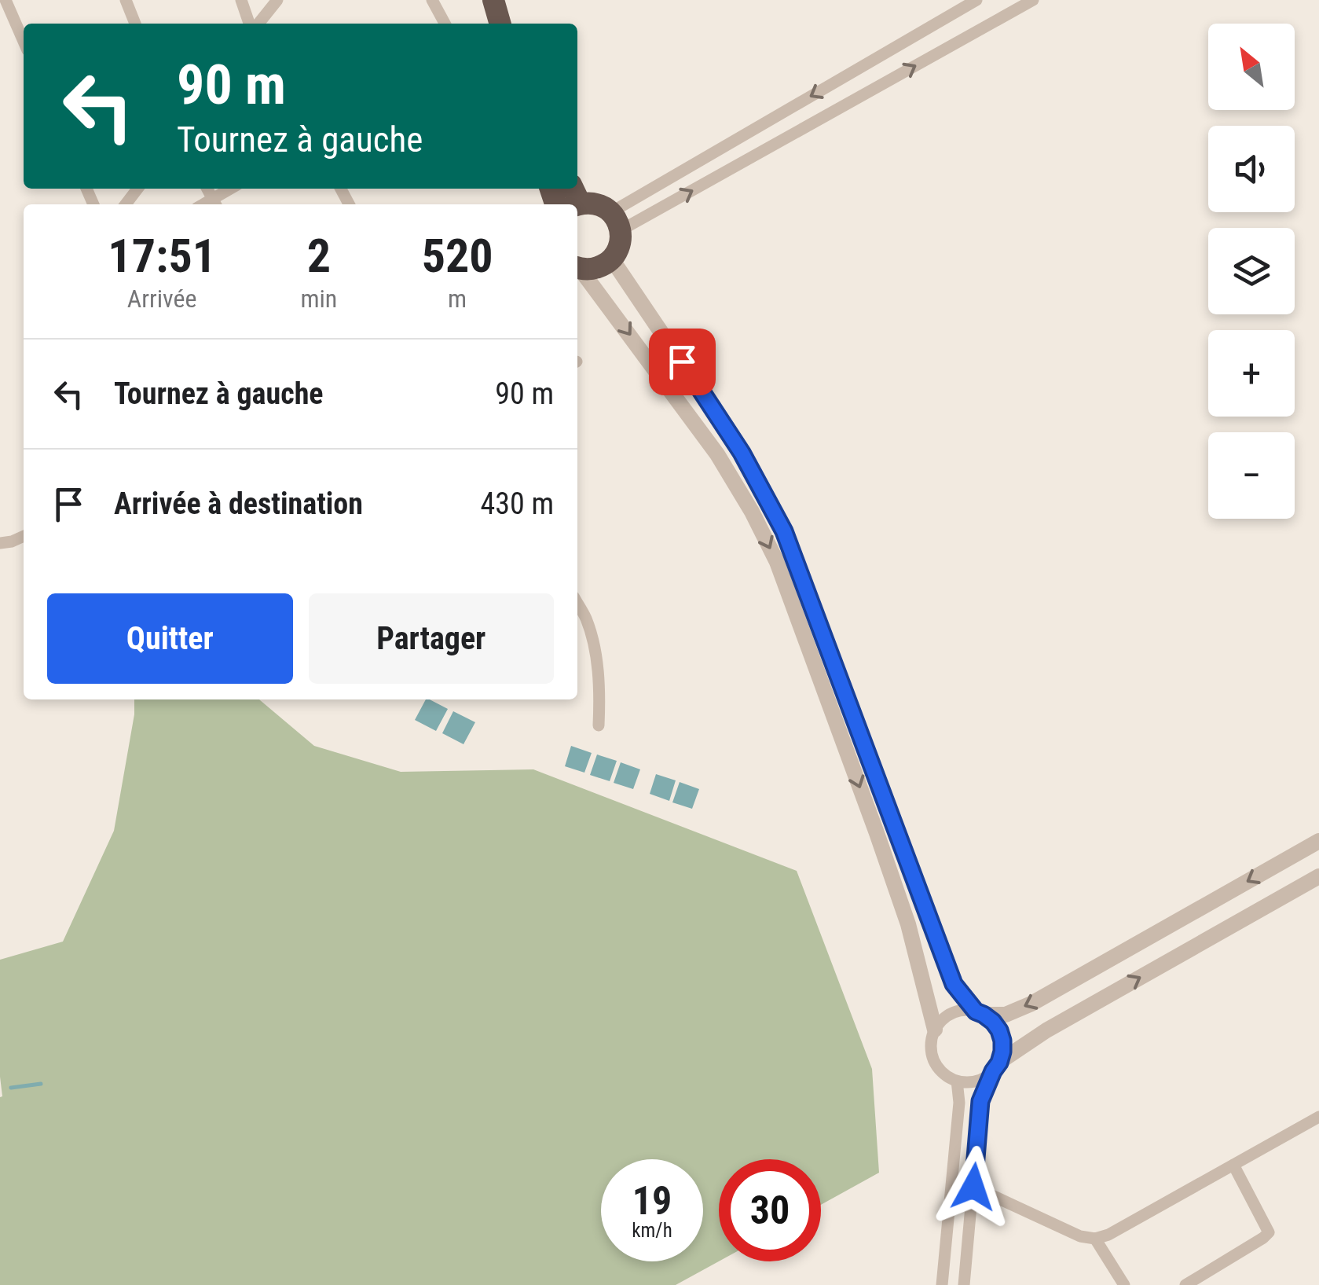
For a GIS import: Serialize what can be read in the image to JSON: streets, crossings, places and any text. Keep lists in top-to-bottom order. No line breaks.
{"north":"top left","page":{"map_buttons":["+","−"],"turn":["90 m","Tournez à gauche"],"eta":["17:51","Arrivée","2","min","520","m"],"list":[{"name":"Tournez à gauche","value":"90 m"},{"name":"Arrivée à destination","value":"430 m"}],"buttons":["Quitter","Partager"],"speed":"19 km/h","limit":"30"}}
